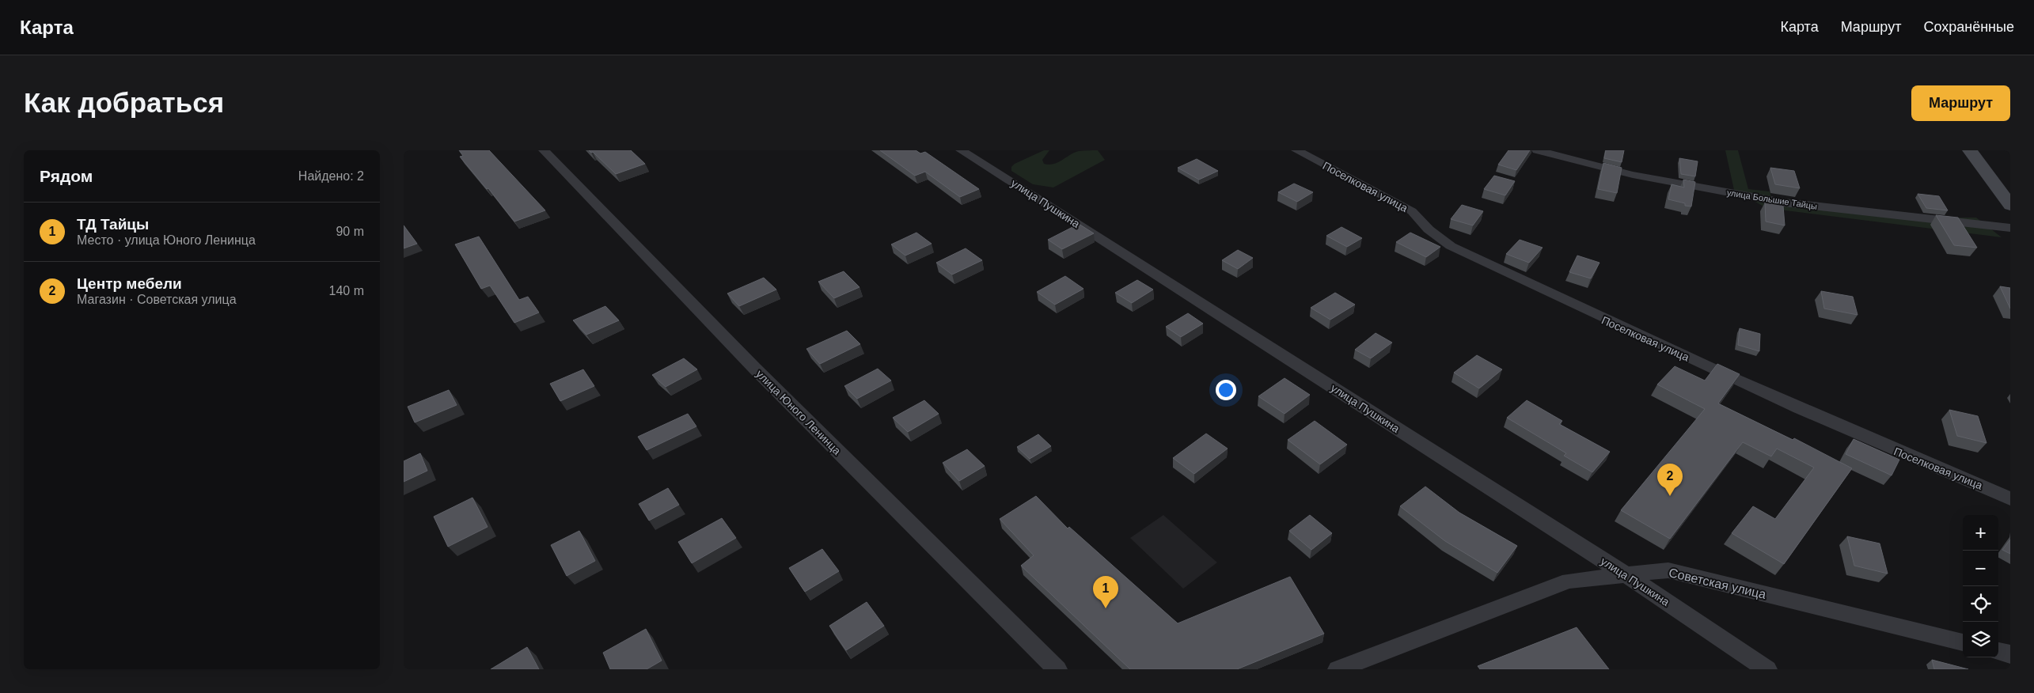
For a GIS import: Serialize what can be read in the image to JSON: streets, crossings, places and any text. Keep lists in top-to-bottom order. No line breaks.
{"streets":{"street":["Поселковая улица","улица Большие Тайцы","улица Пушкина","улица Юного Ленинца","Советская улица"]},"crossings":[["улица Пушкина","Советская улица"]],"page":{"header":"Карта","nav":["Карта","Маршрут","Сохранённые"],"buttons":"Маршрут","title":"Как добраться","heading":["Рядом","Найдено: 2"],"list":[{"mark":"1","name":"ТД Тайцы","note":"Место · улица Юного Ленинца","value":"90 m"},{"mark":"2","name":"Центр мебели","note":"Магазин · Советская улица","value":"140 m"}],"pins":["2","1"],"map_buttons":["+","−"]}}
